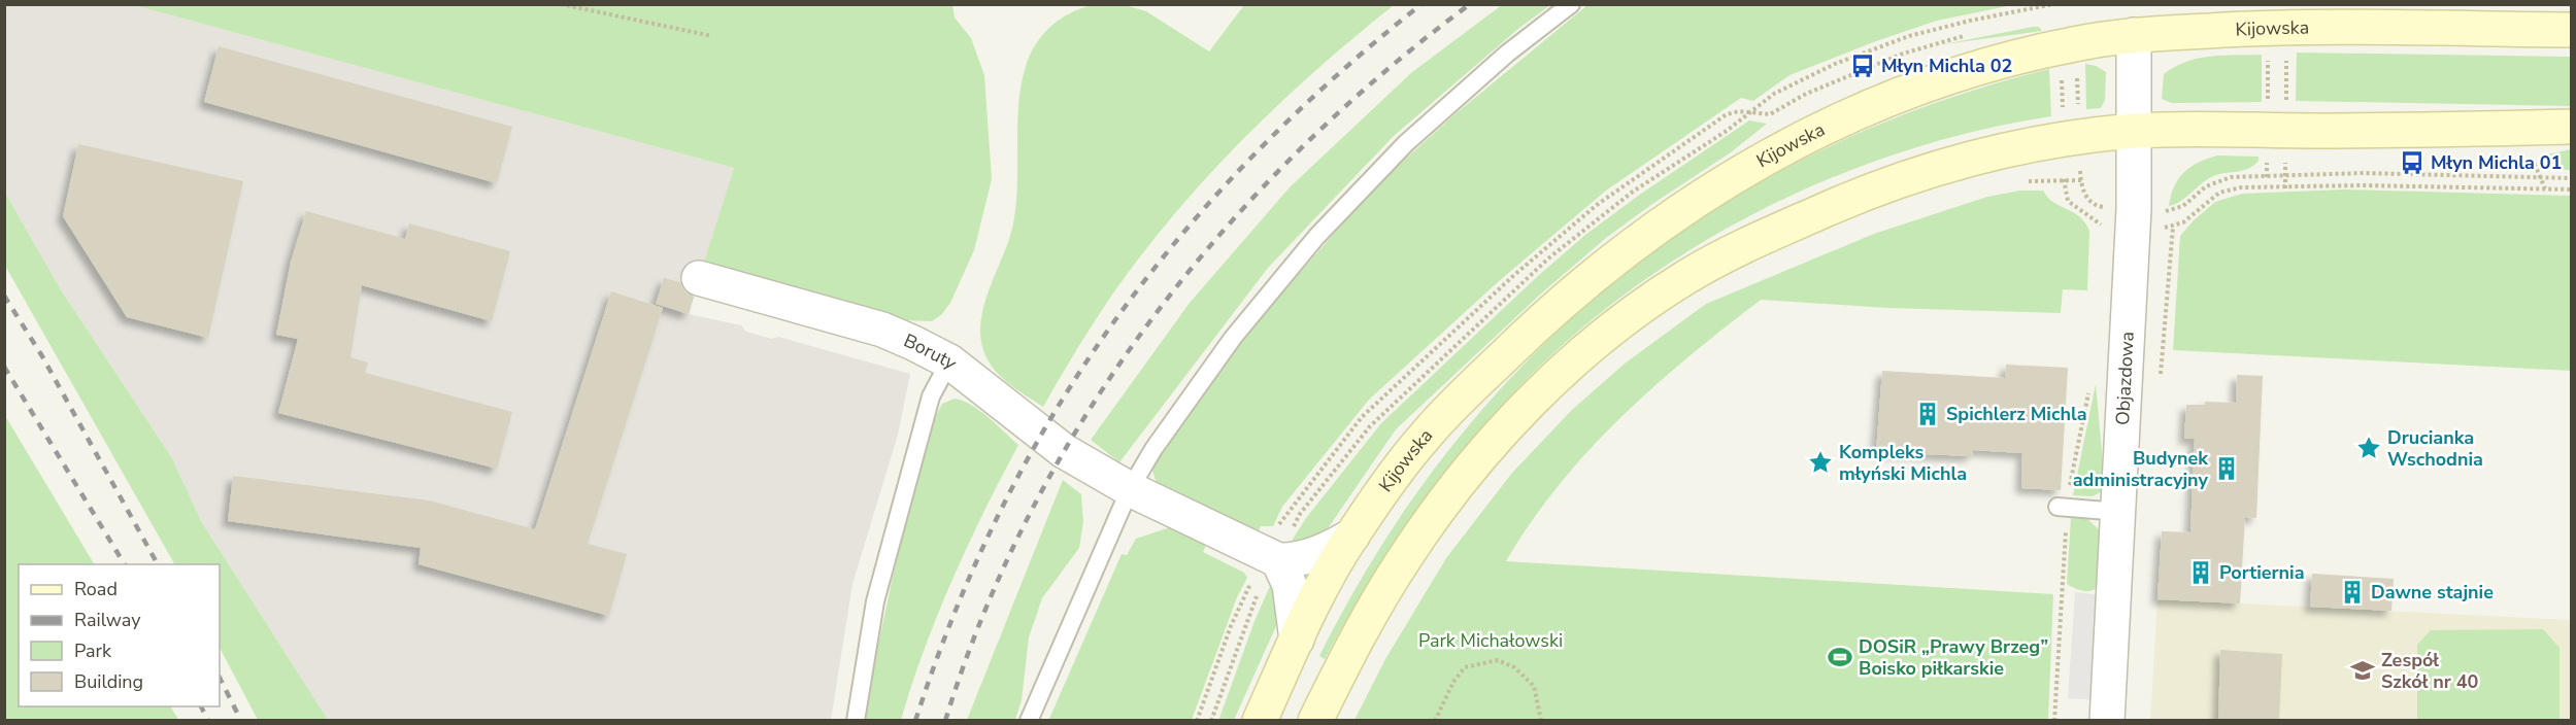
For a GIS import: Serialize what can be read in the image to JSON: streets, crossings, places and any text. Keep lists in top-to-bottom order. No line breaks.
{"streets":{"street":["Kijowska","Boruty","Objazdowa"]},"crossings":[["Kijowska","Objazdowa"]],"parks":["Park Michałowski"],"places":{"bus stop":["Młyn Michla 02","Młyn Michla 01"],"building":["Spichlerz Michla","Budynek administracyjny","Portiernia","Dawne stajnie"],"place":["Drucianka Wschodnia","Kompleks młyński Michla"],"sports":["DOSiR „Prawy Brzeg” Boisko piłkarskie"],"school or university":["Zespół Szkół nr 40"]},"legend":["Road","Railway","Park","Building"]}
